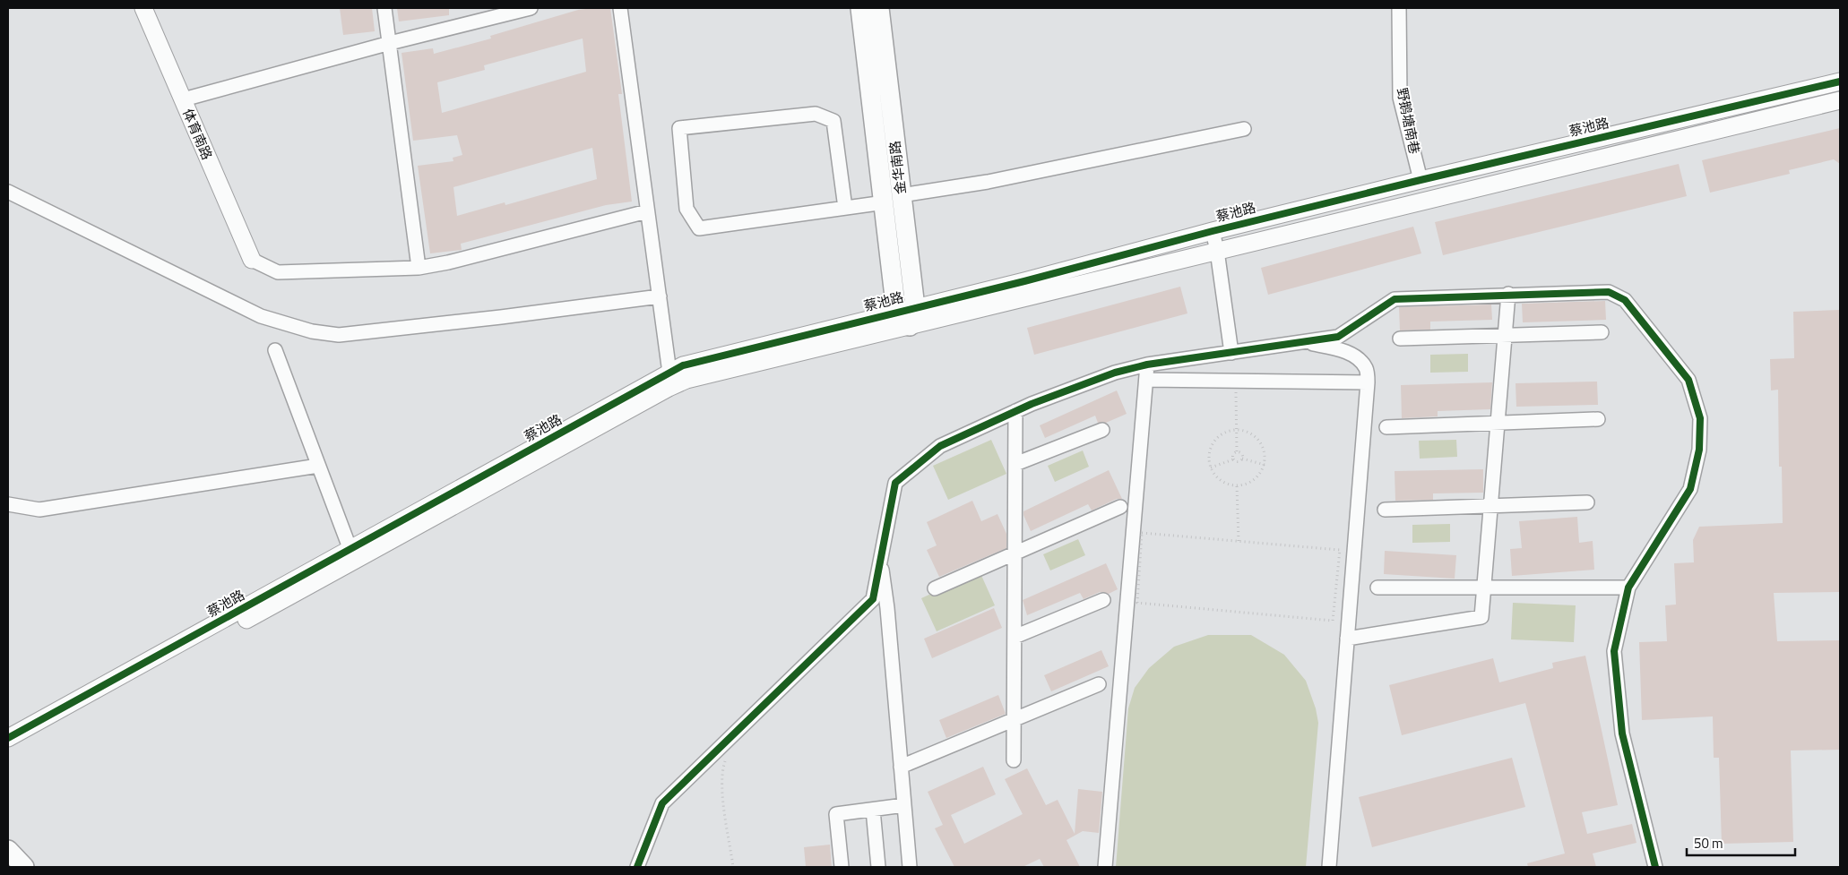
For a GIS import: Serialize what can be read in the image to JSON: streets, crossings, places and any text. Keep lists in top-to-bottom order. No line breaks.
{"streets":{"main road":["金华南路"],"street":["野鹅塘南巷","蔡池路","体育南路"]},"crossings":[["野鹅塘南巷","蔡池路"],["蔡池路","金华南路"]],"scale_bar":"50 m"}
